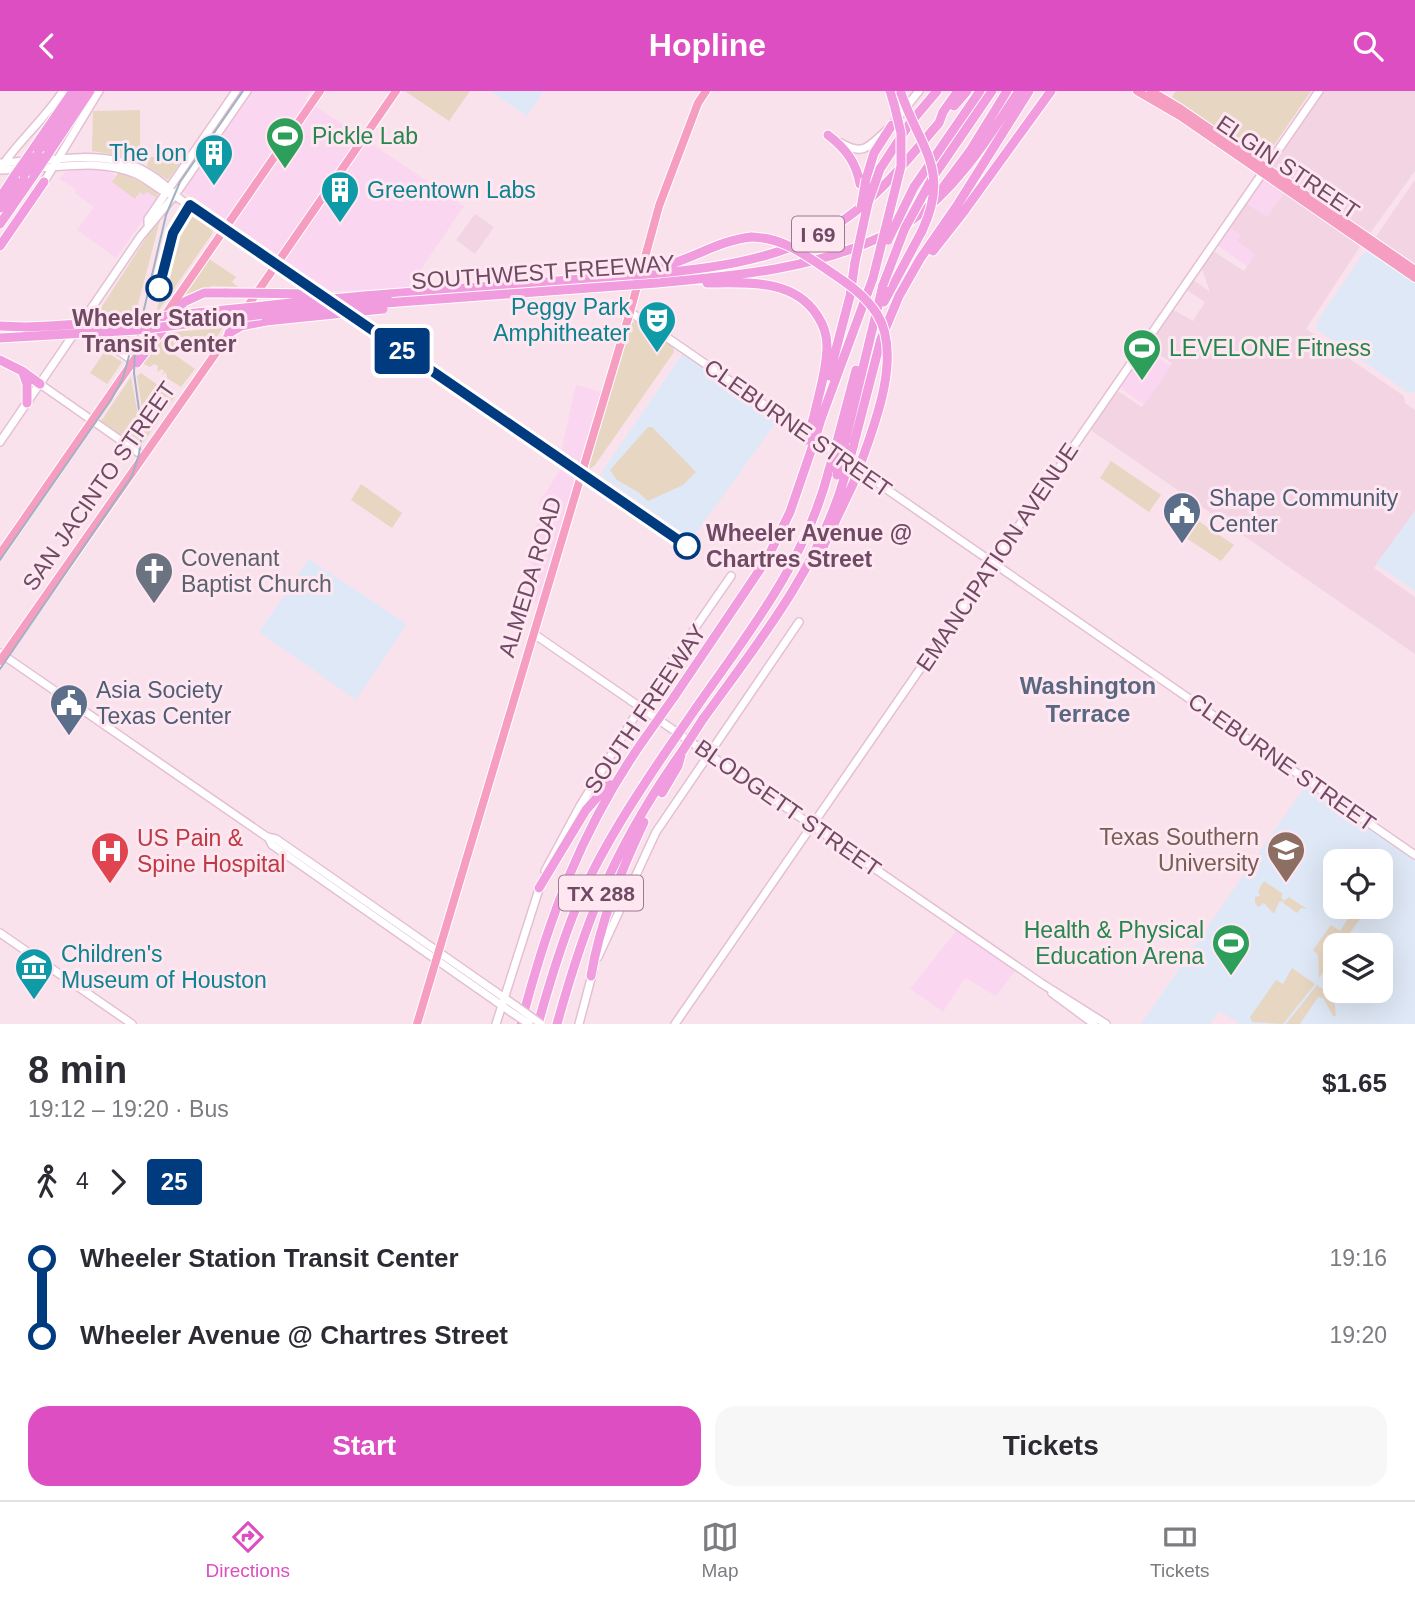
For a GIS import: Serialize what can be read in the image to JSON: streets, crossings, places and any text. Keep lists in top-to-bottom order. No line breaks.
{"streets":{"highway":["I 69","SOUTHWEST FREEWAY","SOUTH FREEWAY","TX 288"],"main road":["ELGIN STREET","CLEBURNE STREET","SAN JACINTO STREET","EMANCIPATION AVENUE","ALMEDA ROAD","BLODGETT STREET"]},"crossings":[["ELGIN STREET","EMANCIPATION AVENUE"],["CLEBURNE STREET","EMANCIPATION AVENUE"],["CLEBURNE STREET","ALMEDA ROAD"],["EMANCIPATION AVENUE","BLODGETT STREET"],["ALMEDA ROAD","BLODGETT STREET"]],"districts":["Washington Terrace"],"places":{"sports":["Pickle Lab","LEVELONE Fitness","Health & Physical Education Arena"],"building":["The Ion","Greentown Labs"],"other":["Wheeler Station Transit Center","Wheeler Avenue @ Chartres Street"],"theatre":["Peggy Park Amphitheater"],"public building":["Shape Community Center","Asia Society Texas Center"],"church":["Covenant Baptist Church"],"school or university":["Texas Southern University"],"hospital":["US Pain & Spine Hospital"],"museum":["Children's Museum of Houston"]},"lines":["bus line 25"],"page":{"header":"Hopline","on_map":"25","heading":["8 min","19:12 – 19:20 · Bus","$1.65"],"legs":["4","25"],"list":[{"name":"Wheeler Station Transit Center","value":"19:16"},{"name":"Wheeler Avenue @ Chartres Street","value":"19:20"}],"buttons":["Start","Tickets"],"tabs":["Directions","Map","Tickets"]}}
